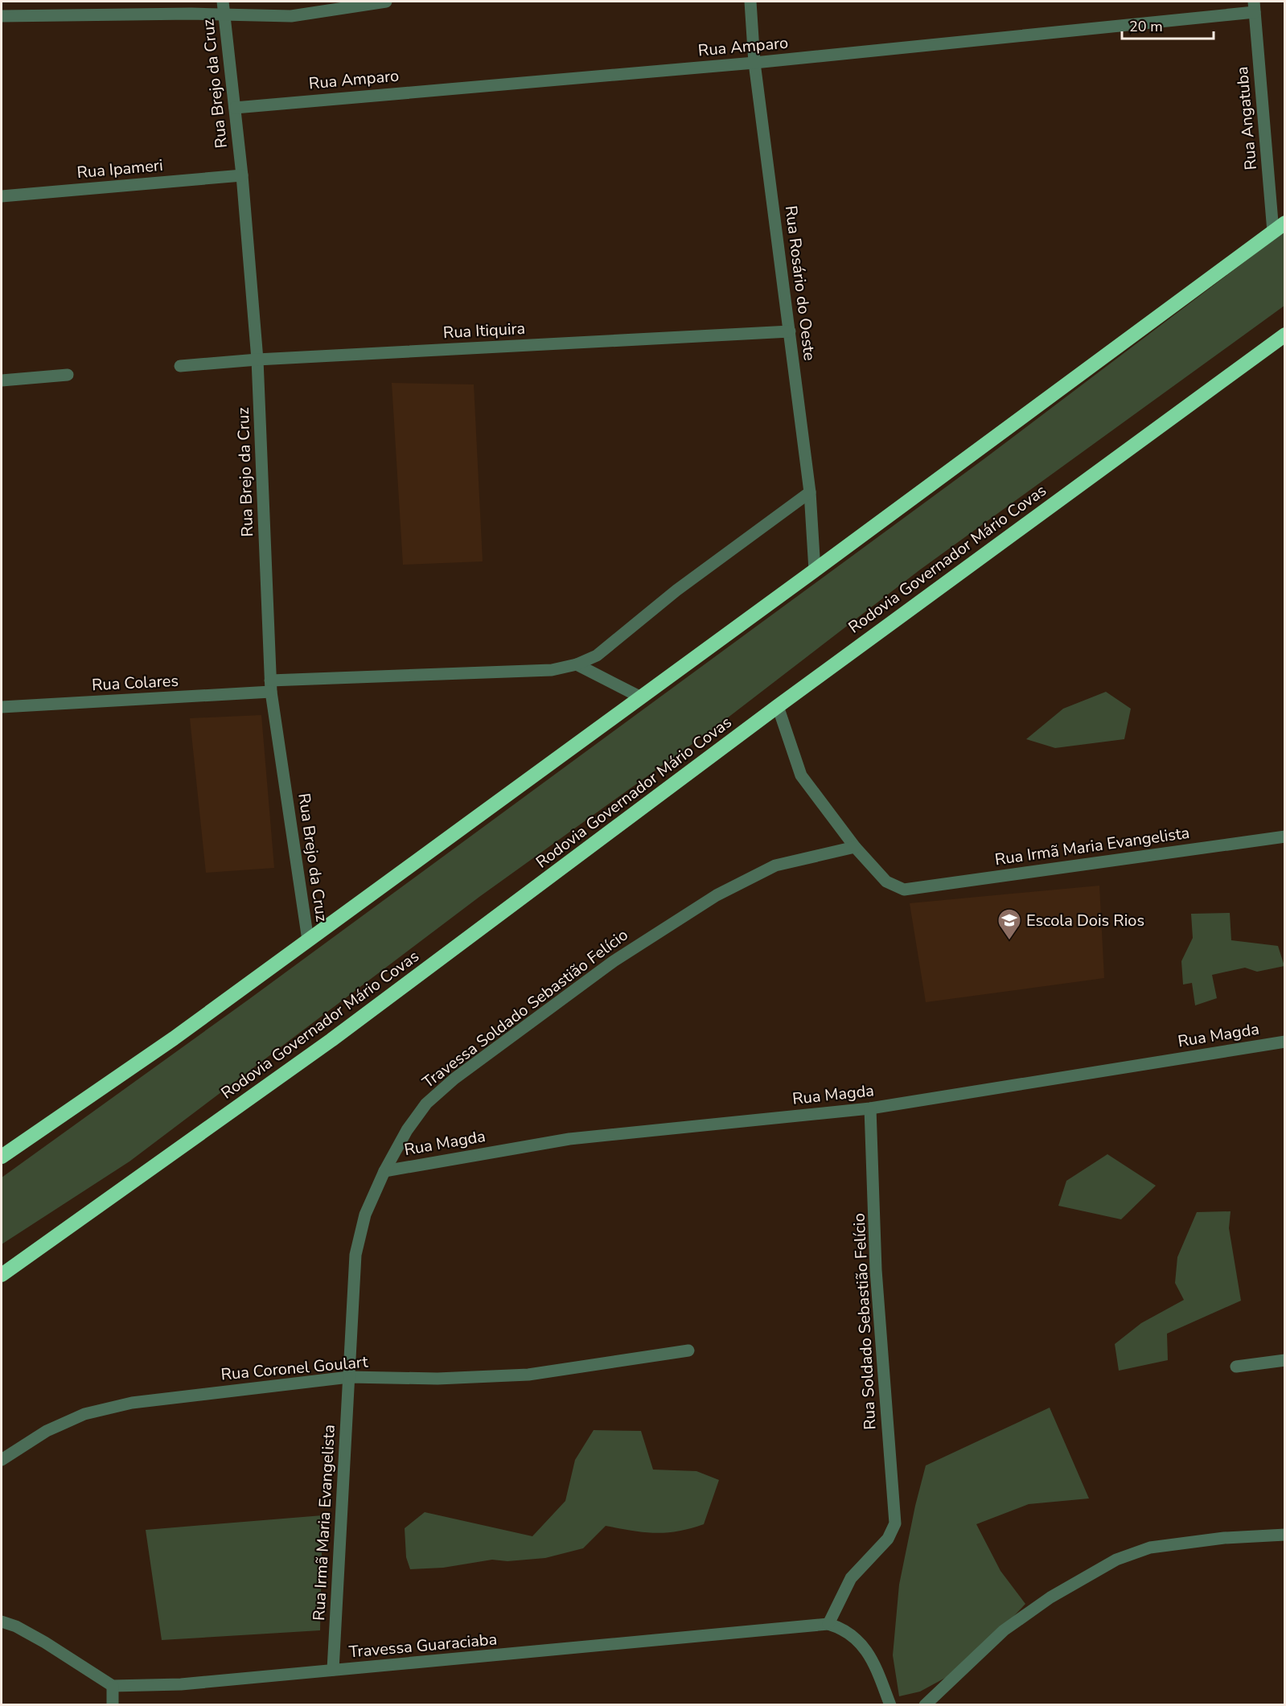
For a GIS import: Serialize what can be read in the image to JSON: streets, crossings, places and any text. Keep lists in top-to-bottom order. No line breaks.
{"streets":{"highway":["Rodovia Governador Mário Covas"],"street":["Rua Amparo","Rua Brejo da Cruz","Rua Angatuba","Rua Ipameri","Rua Rosário do Oeste","Rua Itiquira","Rua Colares","Rua Irmã Maria Evangelista","Travessa Soldado Sebastião Felício","Rua Magda","Rua Soldado Sebastião Felício","Rua Coronel Goulart","Travessa Guaraciaba"]},"crossings":[["Rua Amparo","Rua Brejo da Cruz"],["Rua Amparo","Rua Angatuba"],["Rua Amparo","Rua Rosário do Oeste"],["Rua Brejo da Cruz","Rua Ipameri"],["Rua Brejo da Cruz","Rua Itiquira"],["Rua Brejo da Cruz","Rua Colares"],["Rua Rosário do Oeste","Rua Itiquira"],["Rua Rosário do Oeste","Rua Colares"],["Rua Irmã Maria Evangelista","Travessa Soldado Sebastião Felício"],["Rua Irmã Maria Evangelista","Rua Coronel Goulart"],["Rua Irmã Maria Evangelista","Travessa Guaraciaba"],["Travessa Soldado Sebastião Felício","Rua Magda"],["Travessa Soldado Sebastião Felício","Rua Coronel Goulart"],["Rua Magda","Rua Soldado Sebastião Felício"],["Rua Soldado Sebastião Felício","Travessa Guaraciaba"]],"places":{"school or university":["Escola Dois Rios"]},"scale_bar":"20 m"}
